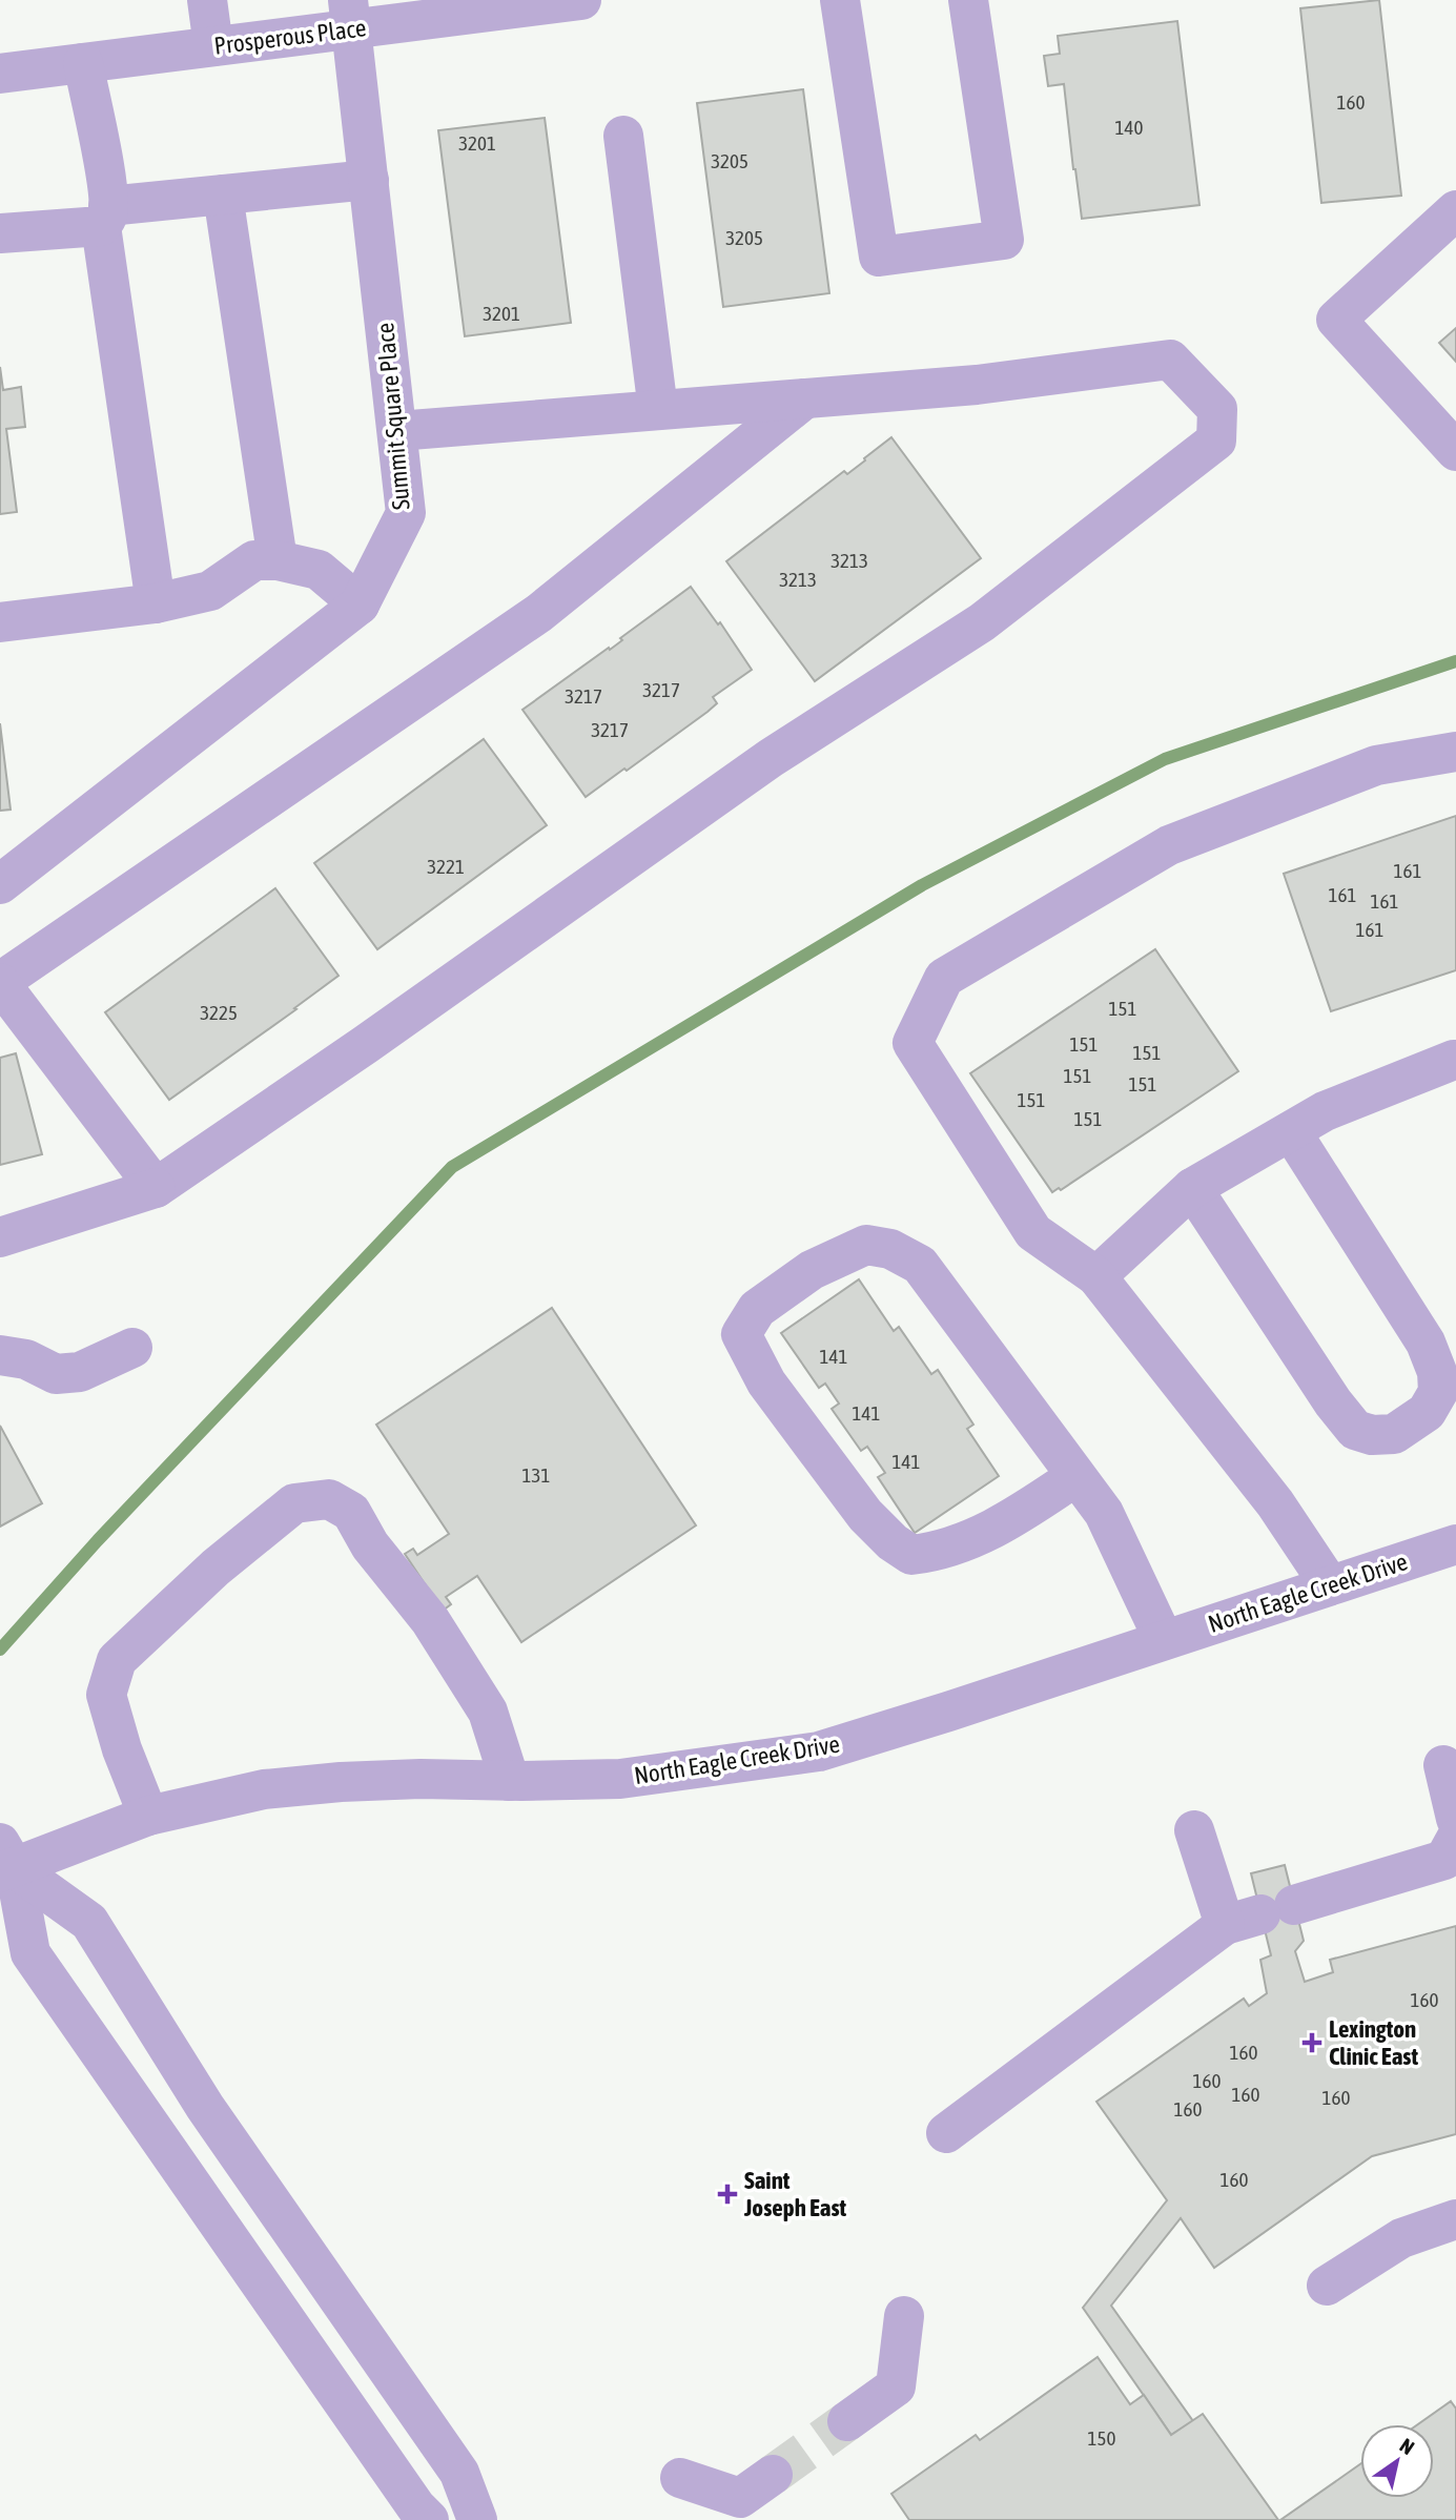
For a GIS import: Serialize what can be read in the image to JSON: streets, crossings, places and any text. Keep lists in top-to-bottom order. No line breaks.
{"streets":{"street":["Prosperous Place","Summit Square Place","North Eagle Creek Drive"]},"crossings":[["Prosperous Place","Summit Square Place"]],"places":{"health":["Lexington Clinic East","Saint Joseph East"]},"house_numbers":["160","140","3201","3205","3205","3201","3213","3213","3217","3217","3217","3221","161","161","161","161","151","3225","151","151","151","151","151","151","141","141","141","131","160","160","160","160","160","160","160","150"],"north":"top right"}
